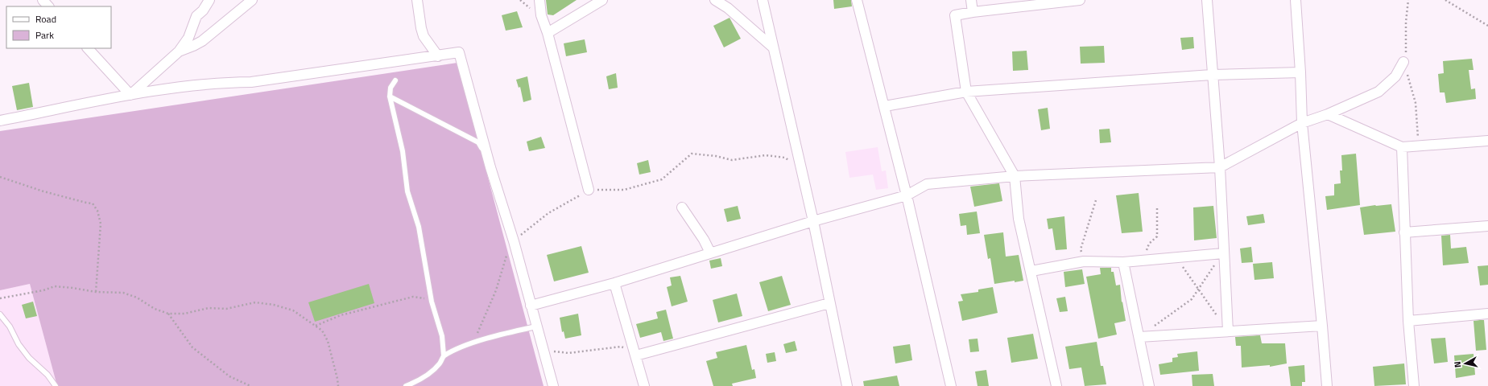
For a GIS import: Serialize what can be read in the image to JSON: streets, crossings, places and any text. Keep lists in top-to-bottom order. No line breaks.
{"legend":["Road","Park"],"north":"left"}
